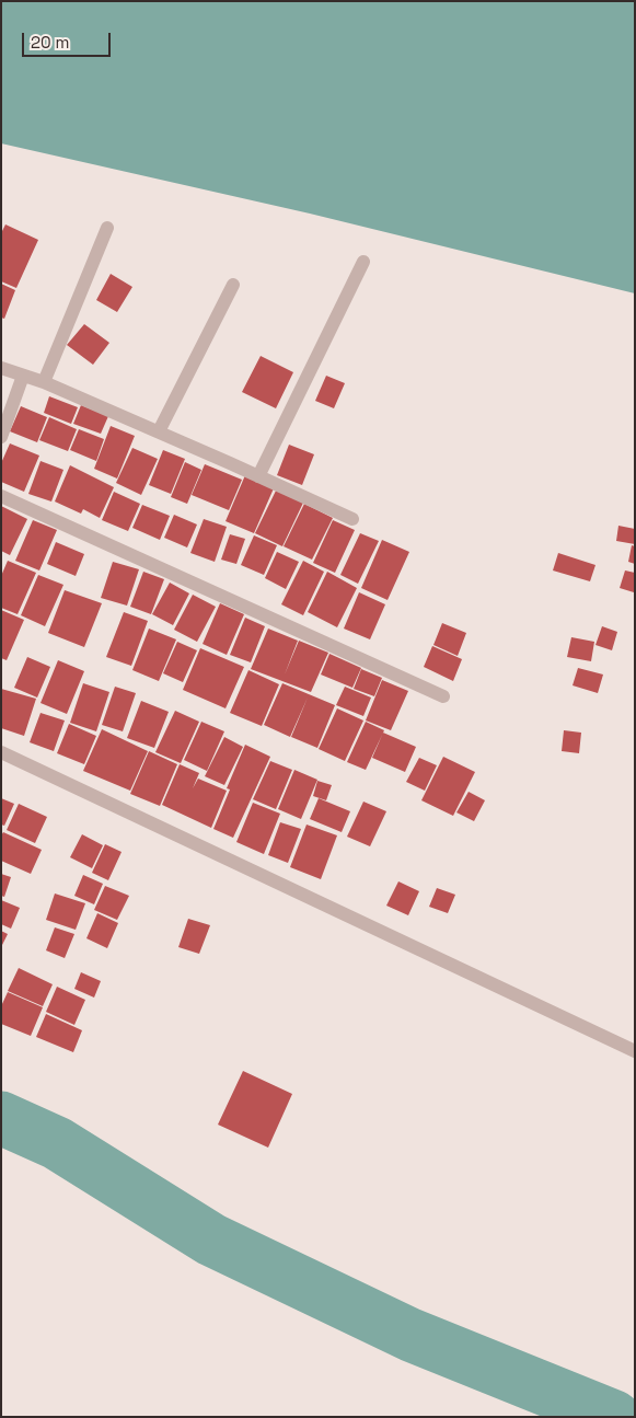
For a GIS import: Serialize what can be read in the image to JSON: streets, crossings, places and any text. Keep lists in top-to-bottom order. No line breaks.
{"scale_bar":"20 m"}
